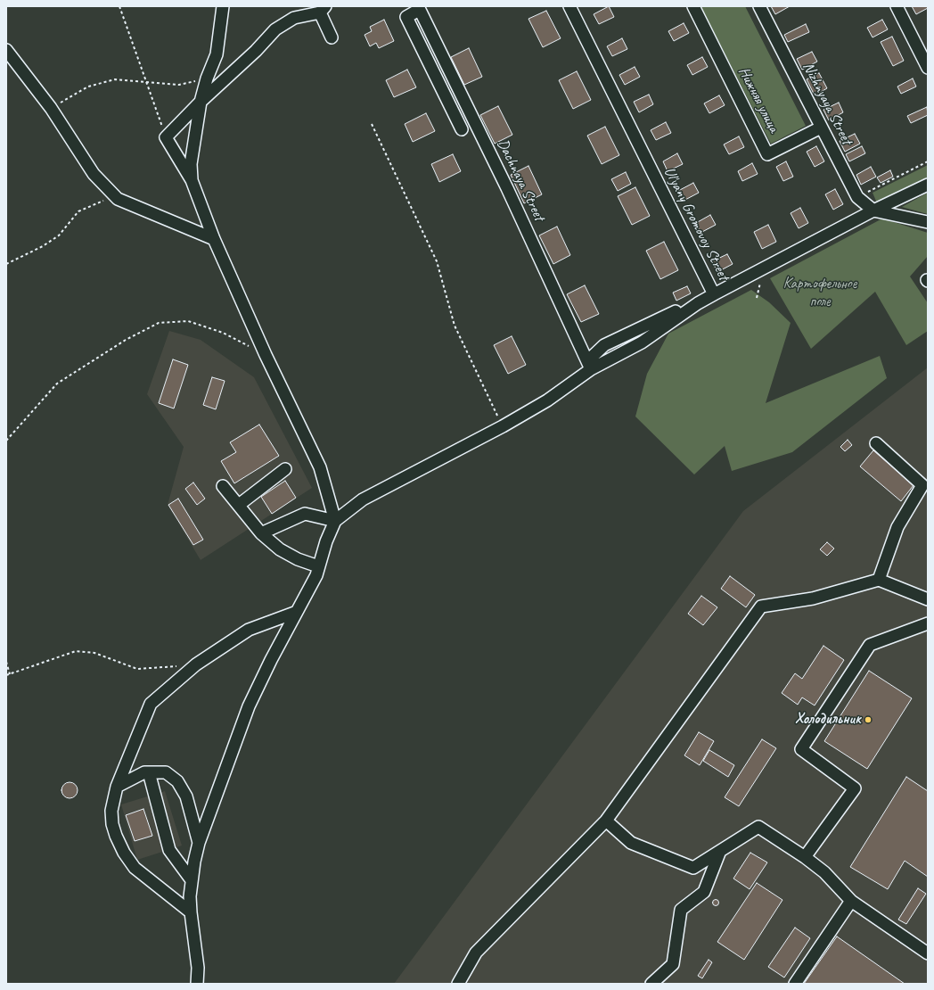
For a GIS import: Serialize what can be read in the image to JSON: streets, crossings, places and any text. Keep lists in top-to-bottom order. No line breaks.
{"streets":{"street":["Нижняя улица","Nizhnyaya Street","Dachnaya Street","Ul'yany Gromovoy Street"]},"crossings":[["Нижняя улица","Nizhnyaya Street"],["Nizhnyaya Street","Ul'yany Gromovoy Street"]],"parks":["Картофельное поле"],"places":["Холодильник"]}
